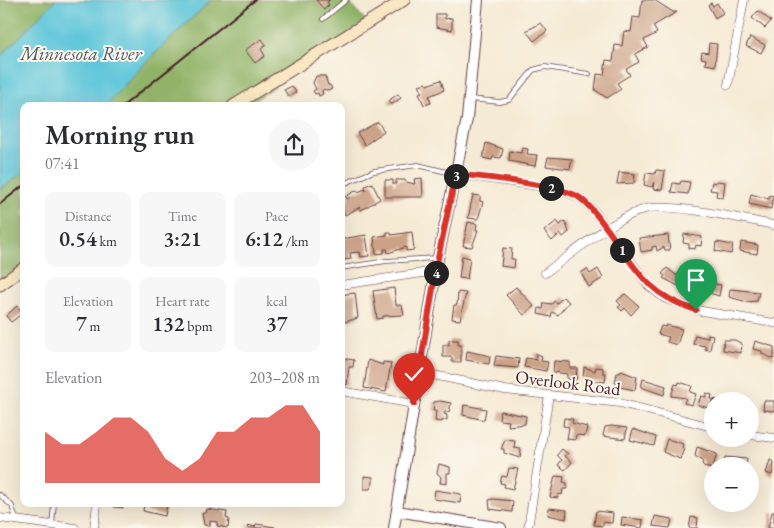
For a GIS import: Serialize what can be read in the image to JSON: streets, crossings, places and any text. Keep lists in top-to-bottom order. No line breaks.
{"streets":{"street":["Overlook Road"]},"water":["Minnesota River"],"page":{"heading":["Morning run","07:41"],"pins":["3","2","1","4"],"stats":[["Distance","0.54 km"],["Time","3:21"],["Pace","6:12 /km"],["Elevation","7 m"],["Heart rate","132 bpm"],["kcal","37"]],"chart":["Elevation","203–208 m"],"map_buttons":["+","−"]}}
